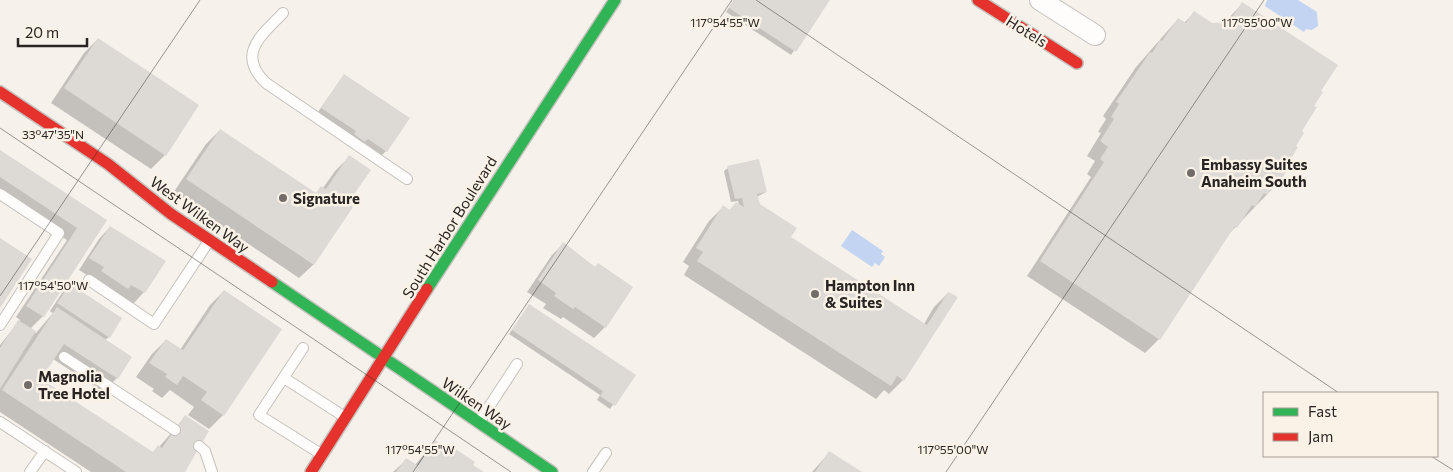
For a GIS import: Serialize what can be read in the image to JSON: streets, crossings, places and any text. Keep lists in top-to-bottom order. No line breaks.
{"streets":{"street":["Hotels","West Wilken Way","South Harbor Boulevard","Wilken Way"]},"crossings":[["West Wilken Way","South Harbor Boulevard"],["West Wilken Way","Wilken Way"],["South Harbor Boulevard","Wilken Way"]],"places":["Embassy Suites Anaheim South","Signature","Hampton Inn & Suites","Magnolia Tree Hotel"],"legend":["Fast","Jam"],"scale_bar":"20 m","coordinates":["117°54'55\"W","117°55'00\"W","33°47'35\"N","117°54'50\"W"]}
